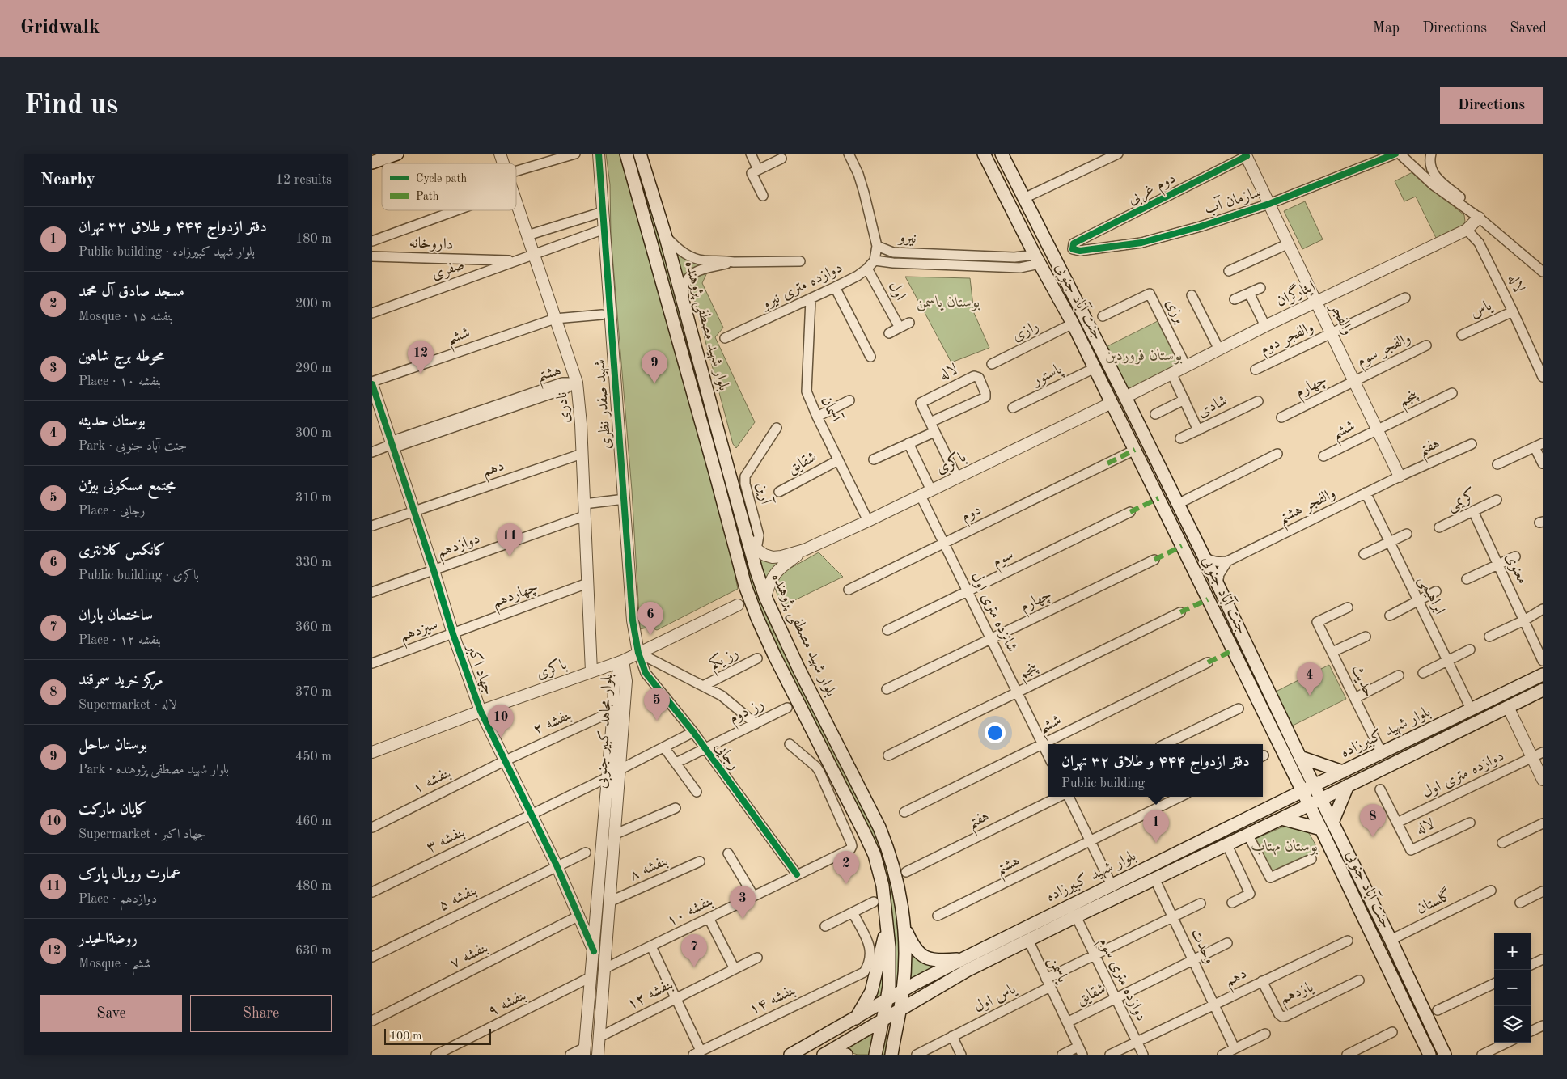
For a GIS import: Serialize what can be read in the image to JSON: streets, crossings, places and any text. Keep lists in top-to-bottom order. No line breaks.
{"streets":{"main road":["جنت آباد جنوبی","بلوار شهید مصطفی پژوهنده","بلوار شهید کبیرزاده"],"street":["دوم غربی","سازمان آب","نیرو","داروخانه","صفری","لاله","دوازده متری نیرو","اول","ایثارگران","یاس","برزی","والفجر","رازی","ششم","والفجر دوم","والفجر سوم","هشتم","پاستور","چهارم","پنجم","شهید صفدر نظری","شادی","نادری","آسمان","هفتم","شقایق","باکری","دهم","آرین","کریمی","والفجر هشتم","دوم","دوازدهم","سوم","معنوی","چهاردهم","ابراهیمی","شانزده متری اول","سیزدهم","رز یکم","جهاد اکبر","حدیث","رز دوم","بنفشه ۲","بلوار مجاهد کبیر جنوبی","رجایی","دوازده متری اول","بنفشه ۱","بنفشه ۳","بنفشه ۸","بنفشه ۵","گلستان","بنفشه ۱۰","وحدت","بنفشه ۷","یاسمن","دوازده متری سوم","یازدهم","بنفشه ۱۲","یاس اول","بنفشه ۱۴","بنفشه ۹"]},"crossings":[["دوم غربی","سازمان آب"],["دوم غربی","والفجر"],["سازمان آب","والفجر"],["نیرو","دوازده متری نیرو"],["نیرو","جنت آباد جنوبی"],["داروخانه","صفری"],["صفری","شهید صفدر نظری"],["صفری","نادری"],["لاله","ایثارگران"],["لاله","یاس"],["لاله","باکری"],["لاله","دوازده متری اول"],["دوازده متری نیرو","اول"],["دوازده متری نیرو","آسمان"],["ایثارگران","جنت آباد جنوبی"],["ایثارگران","برزی"],["ایثارگران","والفجر"],["جنت آباد جنوبی","رازی"],["جنت آباد جنوبی","پاستور"],["جنت آباد جنوبی","باکری"],["جنت آباد جنوبی","دوم"],["جنت آباد جنوبی","بلوار شهید کبیرزاده"],["جنت آباد جنوبی","گلستان"],["والفجر","ششم"],["والفجر","والفجر دوم"],["والفجر","والفجر سوم"],["والفجر","چهارم"],["والفجر","پنجم"],["والفجر","هفتم"],["والفجر","والفجر هشتم"],["بلوار شهید مصطفی پژوهنده","باکری"],["بلوار شهید مصطفی پژوهنده","آرین"],["بلوار شهید مصطفی پژوهنده","بلوار شهید کبیرزاده"],["ششم","پنجم"],["ششم","نادری"],["ششم","شانزده متری اول"],["ششم","جهاد اکبر"],["والفجر سوم","چهارم"],["هشتم","نادری"],["هشتم","جهاد اکبر"],["چهارم","شانزده متری اول"],["پنجم","شانزده متری اول"],["شهید صفدر نظری","باکری"],["شهید صفدر نظری","رجایی"],["نادری","باکری"],["نادری","دهم"],["نادری","دوازدهم"],["نادری","چهاردهم"],["آسمان","شقایق"],["آسمان","باکری"],["هفتم","والفجر هشتم"],["شقایق","وحدت"],["شقایق","یاسمن"],["شقایق","دوازده متری سوم"],["باکری","آرین"],["باکری","شانزده متری اول"],["باکری","جهاد اکبر"],["باکری","بلوار مجاهد کبیر جنوبی"],["باکری","رجایی"],["دهم","جهاد اکبر"],["دهم","وحدت"],["دهم","دوازده متری سوم"],["دهم","یازدهم"],["کریمی","معنوی"],["والفجر هشتم","ابراهیمی"],["دوم","شانزده متری اول"],["دوازدهم","جهاد اکبر"],["سوم","شانزده متری اول"],["چهاردهم","سیزدهم"],["چهاردهم","جهاد اکبر"],["ابراهیمی","بلوار شهید کبیرزاده"],["سیزدهم","جهاد اکبر"],["جهاد اکبر","بنفشه ۲"],["جهاد اکبر","بلوار مجاهد کبیر جنوبی"],["جهاد اکبر","بنفشه ۱"],["جهاد اکبر","بنفشه ۳"],["جهاد اکبر","بنفشه ۵"],["جهاد اکبر","بنفشه ۷"],["حدیث","بلوار شهید کبیرزاده"],["رز دوم","رجایی"],["بنفشه ۲","بلوار مجاهد کبیر جنوبی"],["بنفشه ۲","بنفشه ۱"],["بلوار مجاهد کبیر جنوبی","بنفشه ۳"],["بلوار مجاهد کبیر جنوبی","بنفشه ۸"],["بلوار مجاهد کبیر جنوبی","بنفشه ۱۰"],["بلوار مجاهد کبیر جنوبی","بنفشه ۱۲"],["بلوار مجاهد کبیر جنوبی","بنفشه ۹"],["بلوار شهید کبیرزاده","وحدت"],["بلوار شهید کبیرزاده","یاسمن"],["بلوار شهید کبیرزاده","دوازده متری سوم"],["رجایی","بنفشه ۱۰"],["وحدت","یاس اول"],["یاسمن","یاس اول"],["دوازده متری سوم","یاس اول"]],"parks":["بوستان یاسمن","بوستان فروردین","بوستان مهتاب"],"legend":["Cycle path","Path"],"scale_bar":"100 m","page":{"header":"Gridwalk","nav":["Map","Directions","Saved"],"buttons":["Directions",["Save","Share"]],"title":"Find us","heading":["Nearby","12 results"],"list":[{"mark":"1","name":"دفتر ازدواج ۴۴۴ و طلاق ۳۲ تهران","note":"Public building · بلوار شهید کبیرزاده","value":"180 m"},{"mark":"2","name":"مسجد صادق آل محمد","note":"Mosque · بنفشه ۱۵","value":"200 m"},{"mark":"3","name":"محوطه برج شاهین","note":"Place · بنفشه ۱۰","value":"290 m"},{"mark":"4","name":"بوستان حدیثه","note":"Park · جنت آباد جنوبی","value":"300 m"},{"mark":"5","name":"مجتمع مسکونی بیژن","note":"Place · رجایی","value":"310 m"},{"mark":"6","name":"کانکس کلانتری","note":"Public building · باکری","value":"330 m"},{"mark":"7","name":"ساختمان باران","note":"Place · بنفشه ۱۲","value":"360 m"},{"mark":"8","name":"مرکز خرید سمرقند","note":"Supermarket · لاله","value":"370 m"},{"mark":"9","name":"بوستان ساحل","note":"Park · بلوار شهید مصطفی پژوهنده","value":"450 m"},{"mark":"10","name":"کایان مارکت","note":"Supermarket · جهاد اکبر","value":"460 m"},{"mark":"11","name":"عمارت رویال پارک","note":"Place · دوازدهم","value":"480 m"},{"mark":"12","name":"روضةالحیدر","note":"Mosque · ششم","value":"630 m"}],"pins":["12","9","11","6","4","5","10","8","1","2","3","7"],"popup":["دفتر ازدواج ۴۴۴ و طلاق ۳۲ تهران","Public building"],"map_buttons":["+","−"],"scale":"100 m"}}
